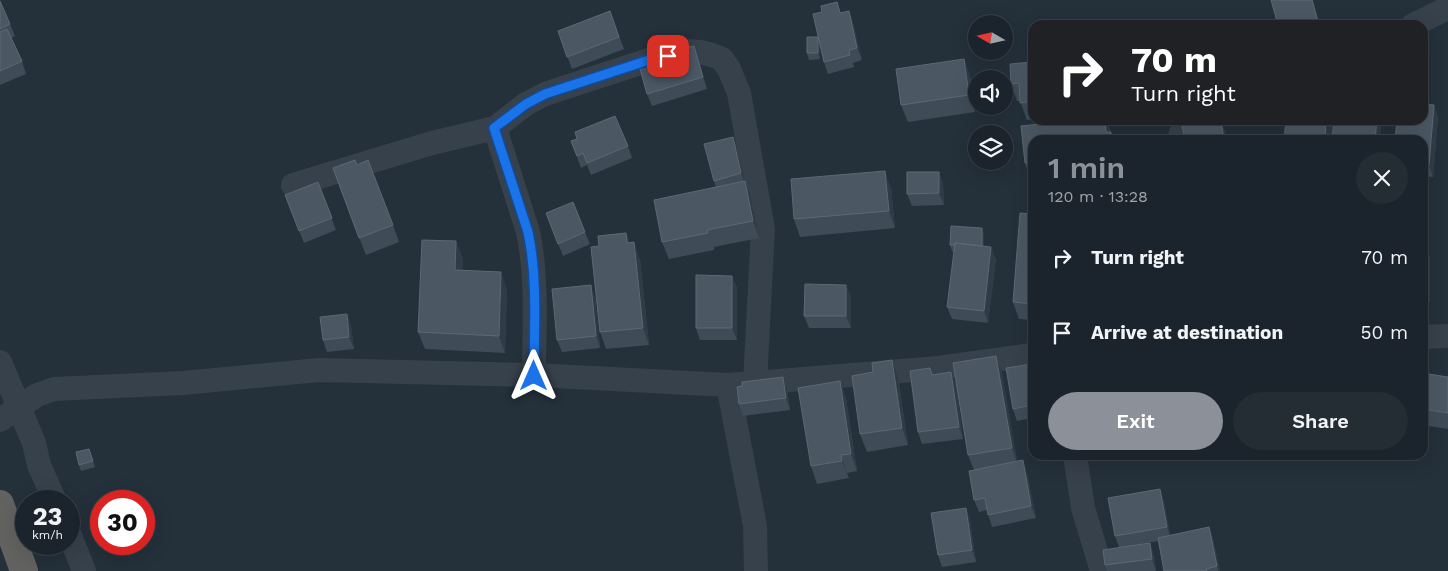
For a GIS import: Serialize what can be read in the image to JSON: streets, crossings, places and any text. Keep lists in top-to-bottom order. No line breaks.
{"north":"left","page":{"turn":["70 m","Turn right"],"heading":["1 min","120 m · 13:28"],"list":[{"name":"Turn right","value":"70 m"},{"name":"Arrive at destination","value":"50 m"}],"buttons":["Exit","Share"],"speed":"23 km/h","limit":"30"}}
